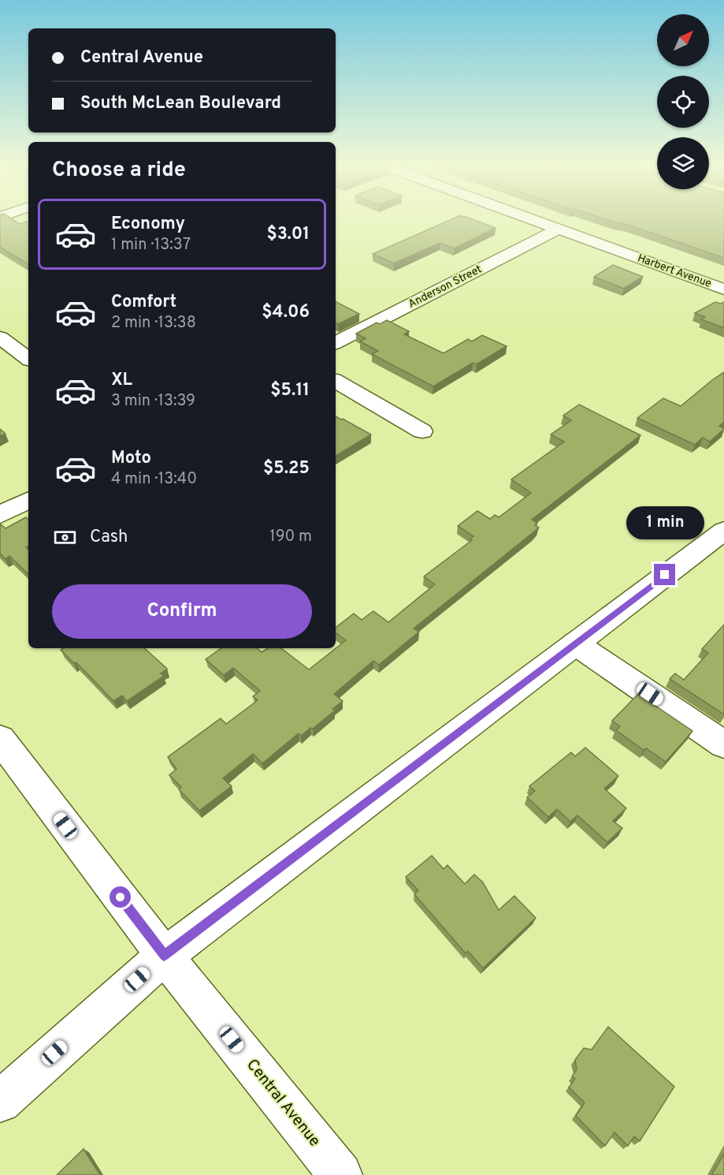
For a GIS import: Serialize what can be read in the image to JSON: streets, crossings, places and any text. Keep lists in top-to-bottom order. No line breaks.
{"streets":{"street":["Harbert Avenue","Anderson Street","Central Avenue"]},"crossings":[["Harbert Avenue","Anderson Street"]],"north":"top right","page":{"banner":["Central Avenue","South McLean Boulevard"],"heading":"Choose a ride","list":[{"name":"Economy","note":"1 min · 13:37","value":"$3.01"},{"name":"Comfort","note":"2 min · 13:38","value":"$4.06"},{"name":"XL","note":"3 min · 13:39","value":"$5.11"},{"name":"Moto","note":"4 min · 13:40","value":"$5.25"}],"bubble":"1 min","pay":["Cash","190 m"],"buttons":"Confirm"}}
